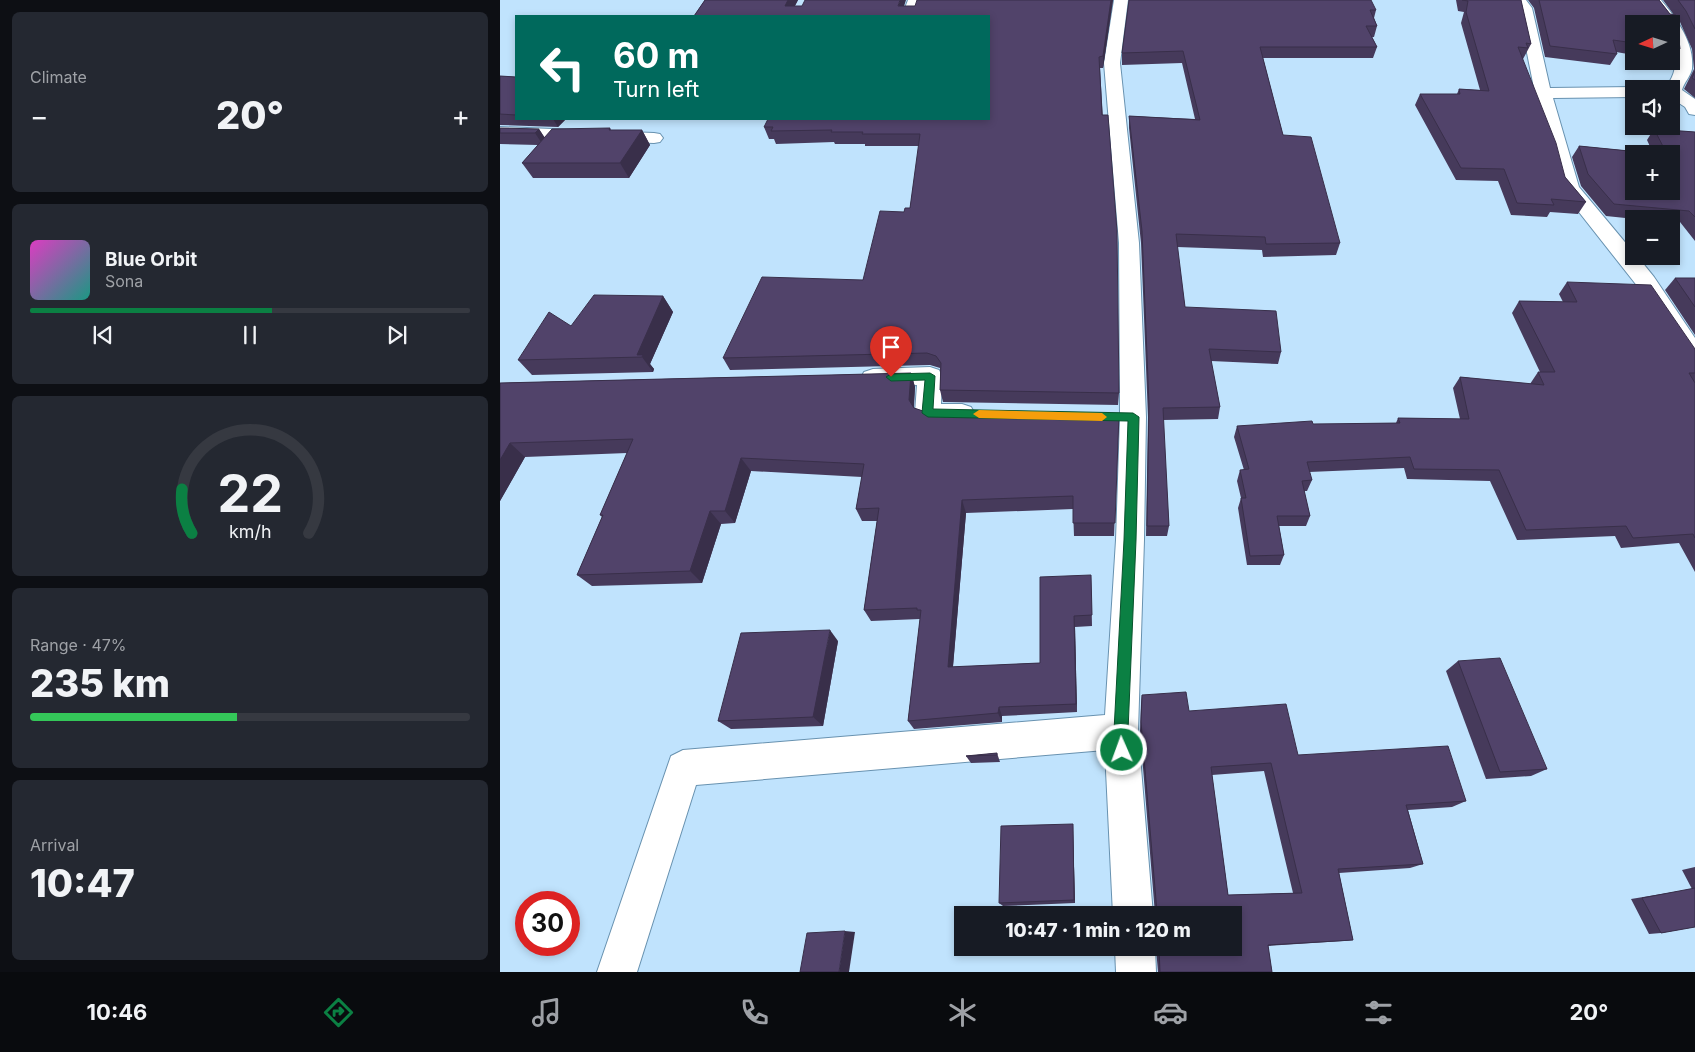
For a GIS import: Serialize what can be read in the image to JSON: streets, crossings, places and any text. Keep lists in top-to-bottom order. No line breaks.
{"north":"left","page":{"tile":["Climate",["Range · 47%","235 km"],["Arrival","10:47"]],"map_buttons":["+","−"],"turn":["60 m","Turn left"],"heat":["−","20°","+"],"song":["Blue Orbit","Sona"],"limit":"30","trip":"10:47 · 1 min · 120 m","tabs":["10:46","20°"],"gauge":["22","km/h"]}}
